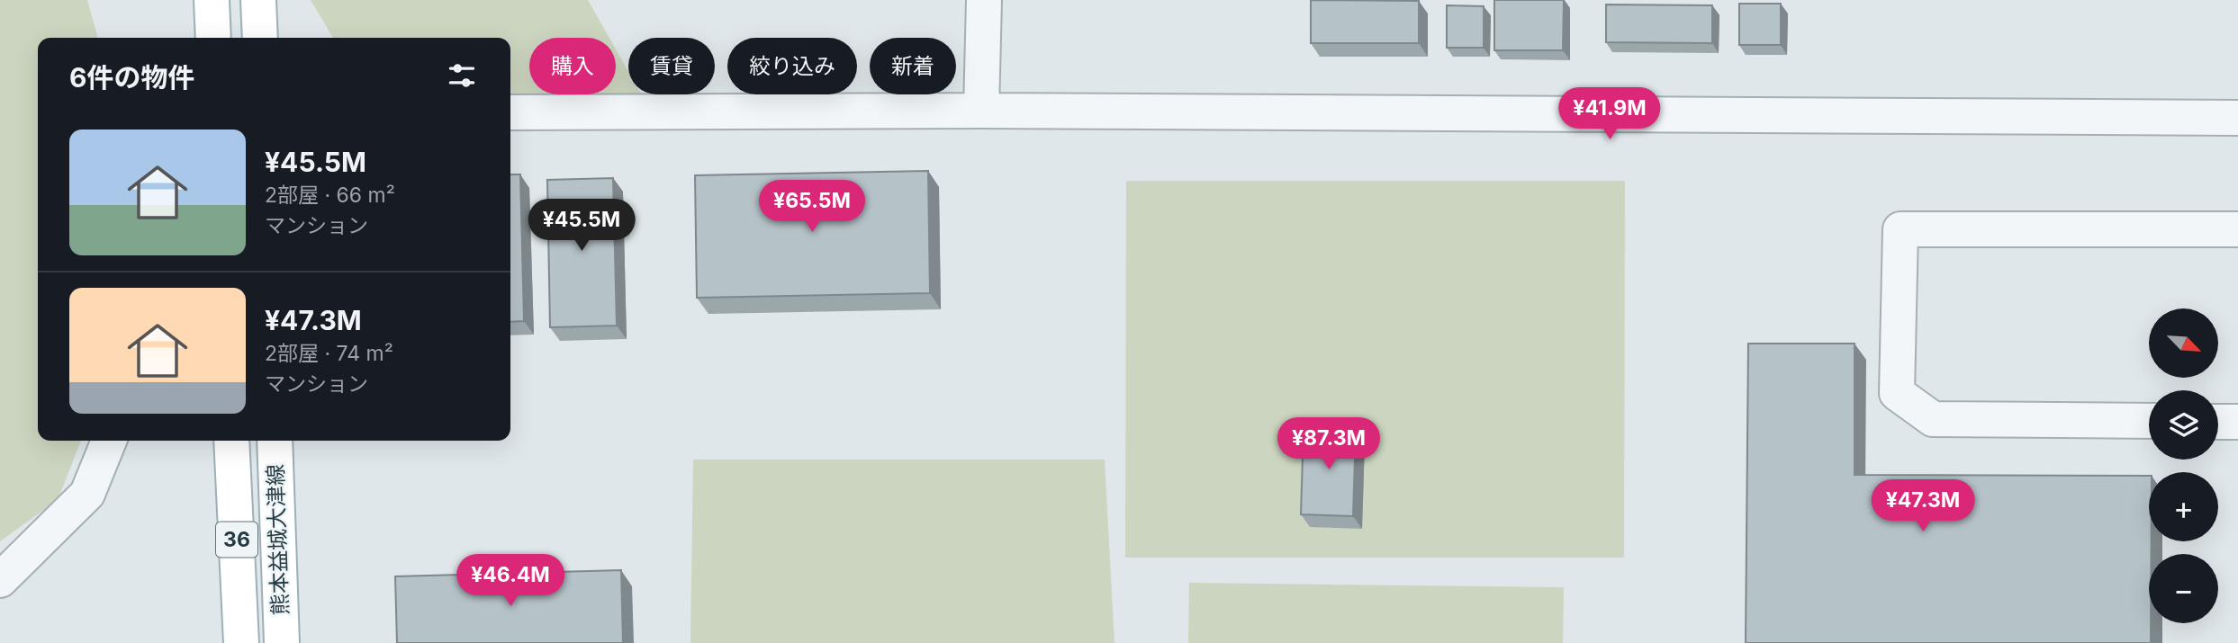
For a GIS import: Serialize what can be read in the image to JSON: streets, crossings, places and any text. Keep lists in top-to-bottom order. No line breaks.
{"streets":{"main road":["36","熊本益城大津線"]},"north":"bottom right","page":{"chip":["購入","賃貸","絞り込み","新着"],"heading":"6件の物件","price":["¥41.9M","¥65.5M","¥45.5M","¥87.3M","¥47.3M","¥46.4M"],"list":[{"name":"¥45.5M","note":"2部屋 · 66 m² · マンション"},{"name":"¥47.3M","note":"2部屋 · 74 m² · マンション"}],"map_buttons":["+","−"]}}
